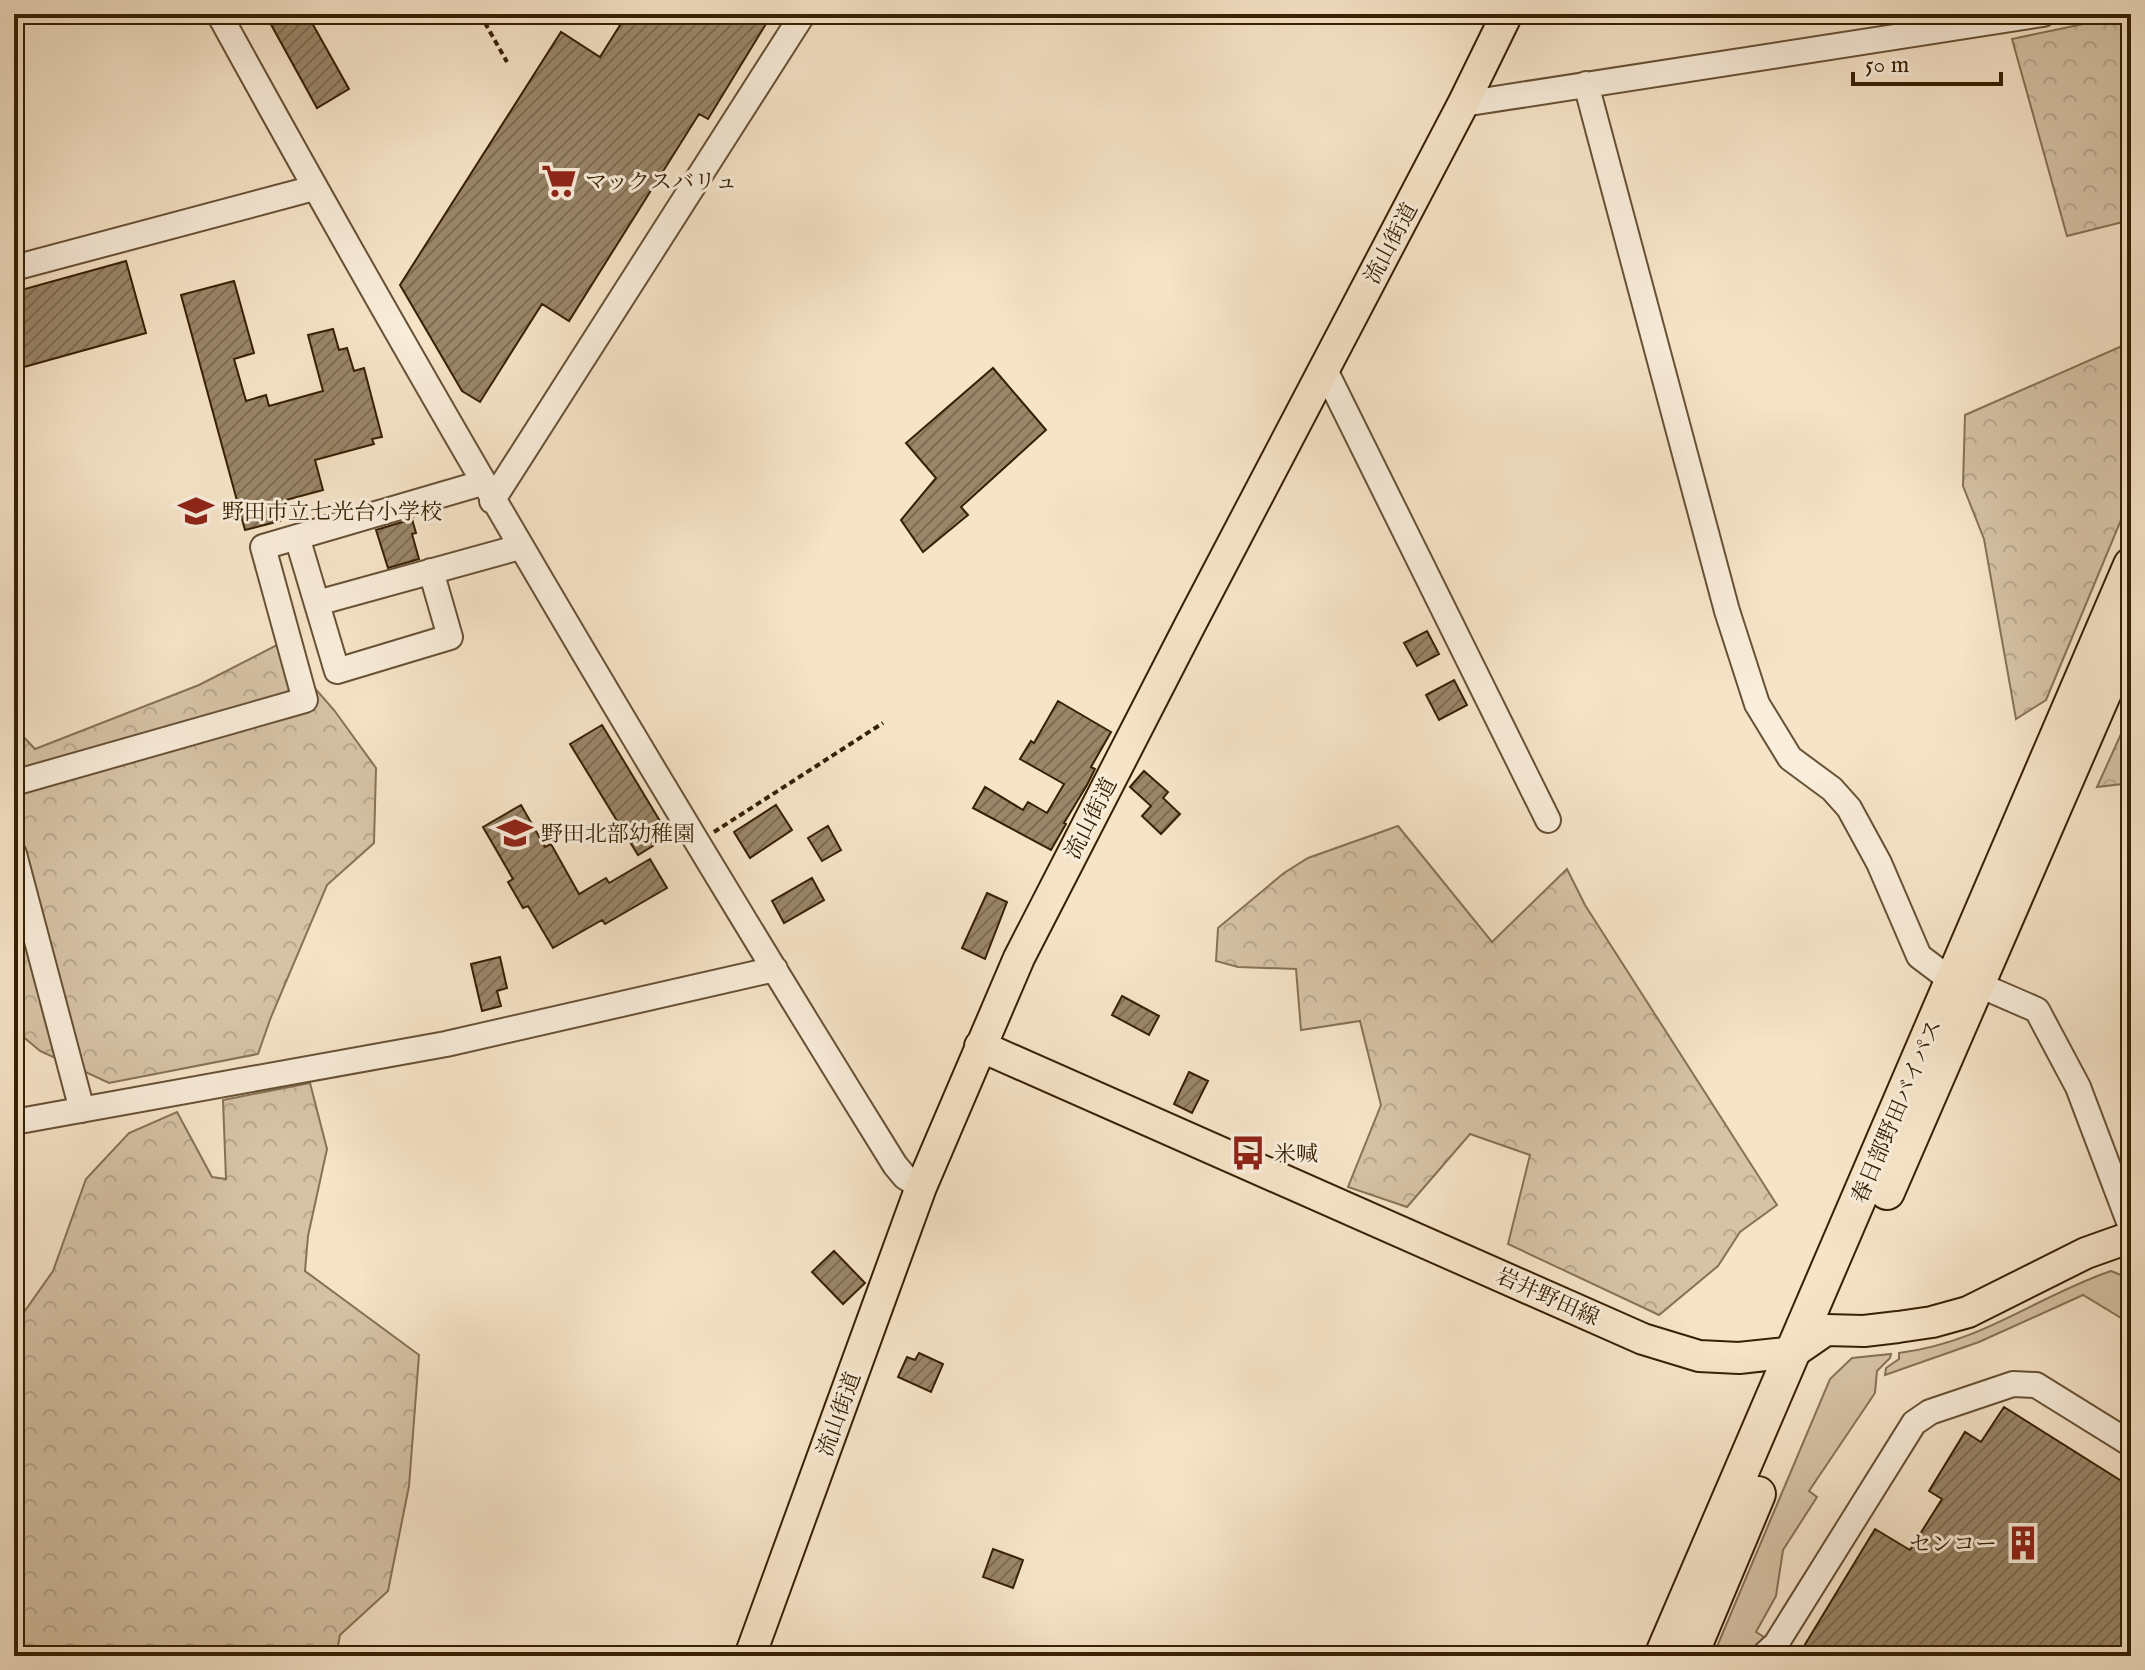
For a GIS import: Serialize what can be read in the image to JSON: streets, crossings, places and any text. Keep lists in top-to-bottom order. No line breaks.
{"streets":{"highway":["春日部野田バイパス"],"main road":["流山街道","岩井野田線"]},"crossings":[["流山街道","岩井野田線"],["春日部野田バイパス","岩井野田線"]],"places":{"supermarket":["マックスバリュ"],"school or university":["野田市立七光台小学校","野田北部幼稚園"],"bus stop":["米喊"],"building":["センコー"]},"scale_bar":"50 m"}
